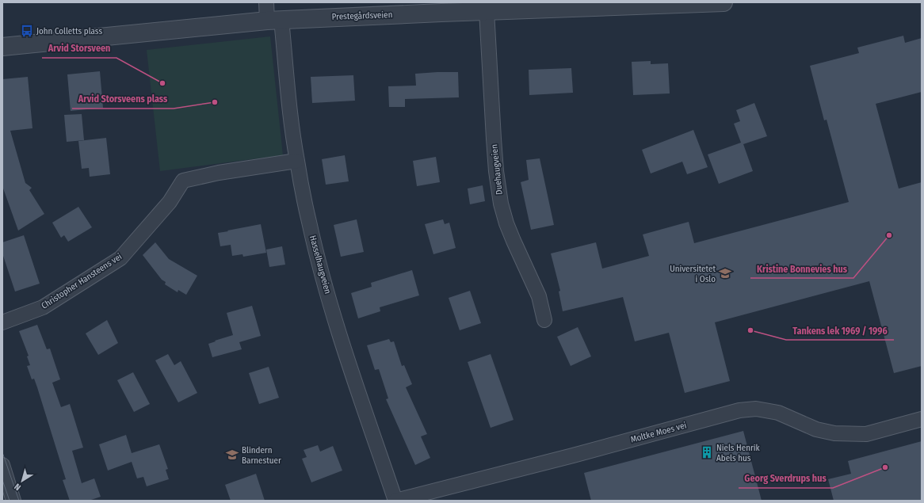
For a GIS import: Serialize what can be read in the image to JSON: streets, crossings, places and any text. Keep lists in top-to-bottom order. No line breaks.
{"streets":{"street":["Prestegårdsveien","Duehaugveien","Hasselhaugveien","Christopher Hansteens vei","Moltke Moes vei"]},"crossings":[["Prestegårdsveien","Duehaugveien"],["Prestegårdsveien","Hasselhaugveien"],["Hasselhaugveien","Christopher Hansteens vei"],["Hasselhaugveien","Moltke Moes vei"]],"places":{"bus stop":["John Colletts plass"],"other":["Arvid Storsveen","Arvid Storsveens plass","Kristine Bonnevies hus","Tankens lek 1969 / 1996","Georg Sverdrups hus"],"school or university":["Universitetet i Oslo","Blindern Barnestuer"],"building":["Niels Henrik Abels hus"]},"north":"bottom left"}
